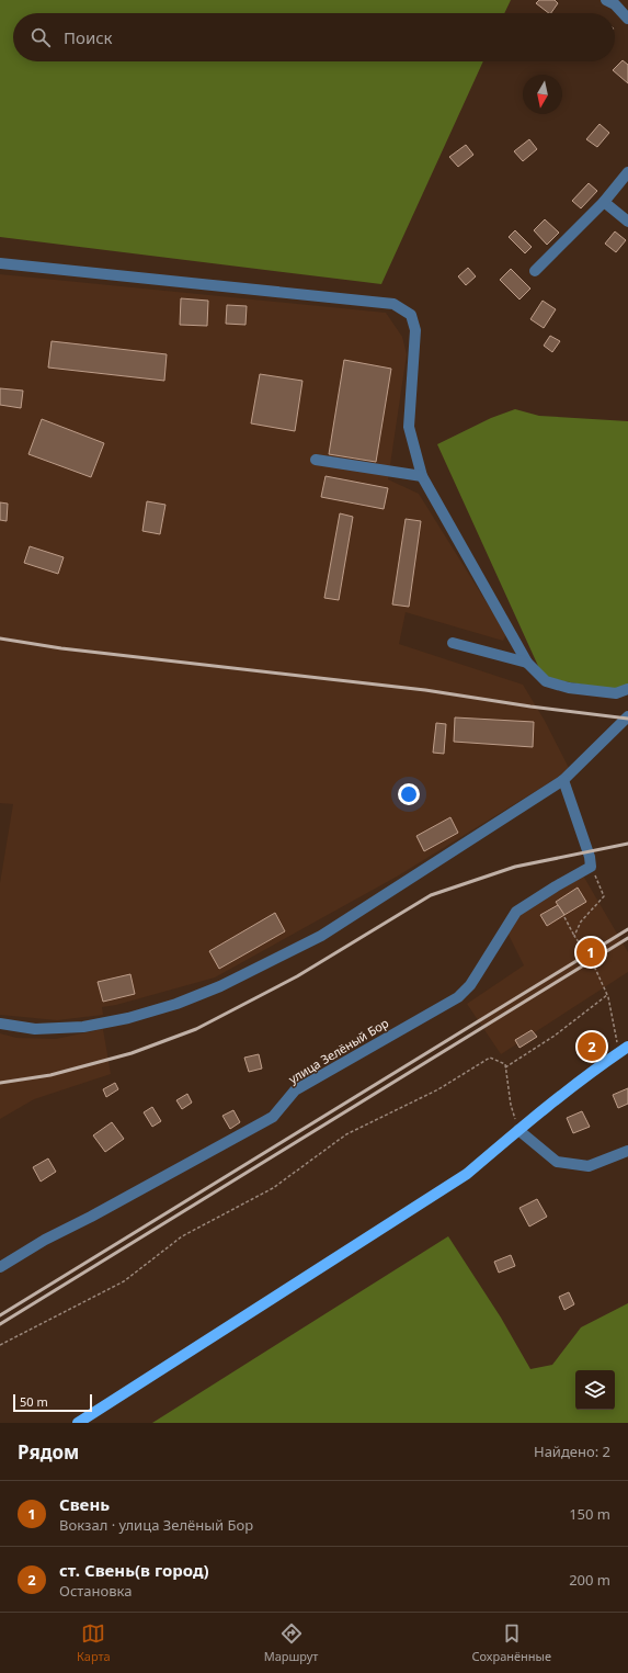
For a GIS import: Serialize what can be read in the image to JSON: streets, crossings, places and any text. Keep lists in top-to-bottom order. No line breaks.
{"streets":{"street":["улица Зелёный Бор"]},"scale_bar":"50 m","north":"bottom","page":{"search":"Поиск","pins":["1","2"],"scale":"50 m","heading":["Рядом","Найдено: 2"],"list":[{"mark":"1","name":"Свень","note":"Вокзал · улица Зелёный Бор","value":"150 m"},{"mark":"2","name":"ст. Свень(в город)","note":"Остановка","value":"200 m"}],"nav":["Карта","Маршрут","Сохранённые"]}}
